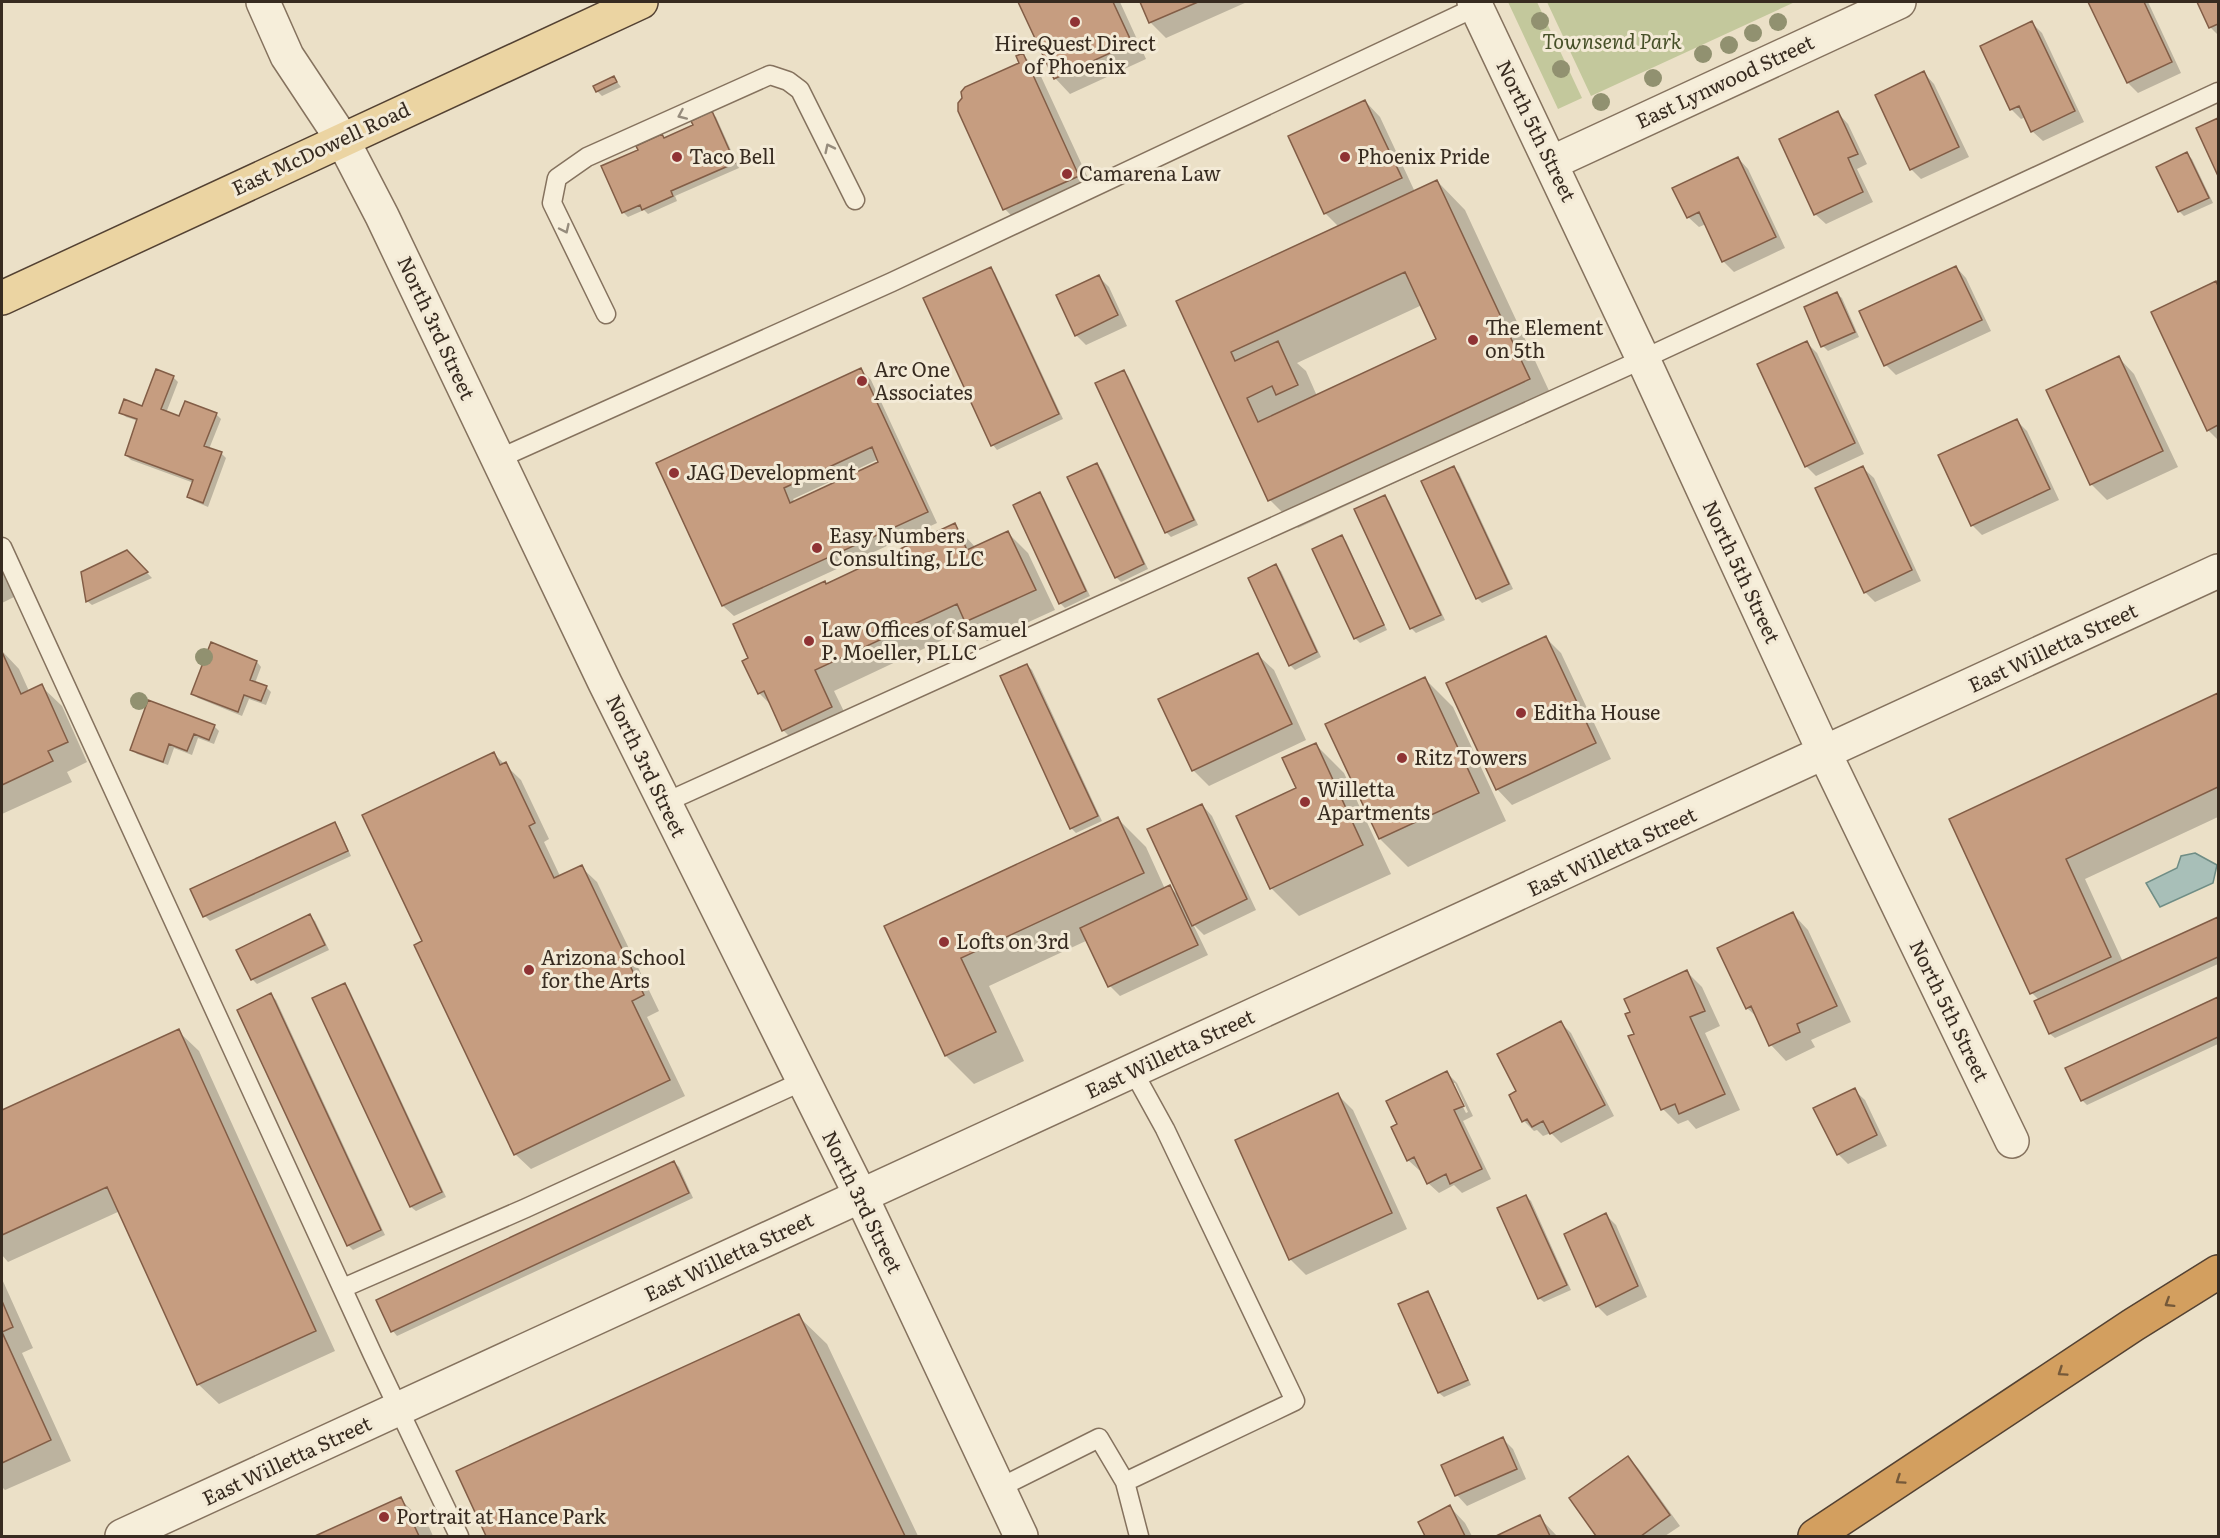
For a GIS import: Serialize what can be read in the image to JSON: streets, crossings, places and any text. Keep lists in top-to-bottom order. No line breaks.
{"streets":{"main road":["East McDowell Road"],"street":["East Lynwood Street","North 5th Street","North 3rd Street","East Willetta Street"]},"crossings":[["East Lynwood Street","North 5th Street"],["North 5th Street","East Willetta Street"],["East McDowell Road","North 3rd Street"],["North 3rd Street","East Willetta Street"]],"parks":["Townsend Park"],"places":["HireQuest Direct of Phoenix","Taco Bell","Phoenix Pride","Camarena Law","The Element on 5th","Arc One Associates","JAG Development","Easy Numbers Consulting, LLC","Law Offices of Samuel P. Moeller, PLLC","Editha House","Ritz Towers","Willetta Apartments","Lofts on 3rd","Arizona School for the Arts","Portrait at Hance Park"]}
